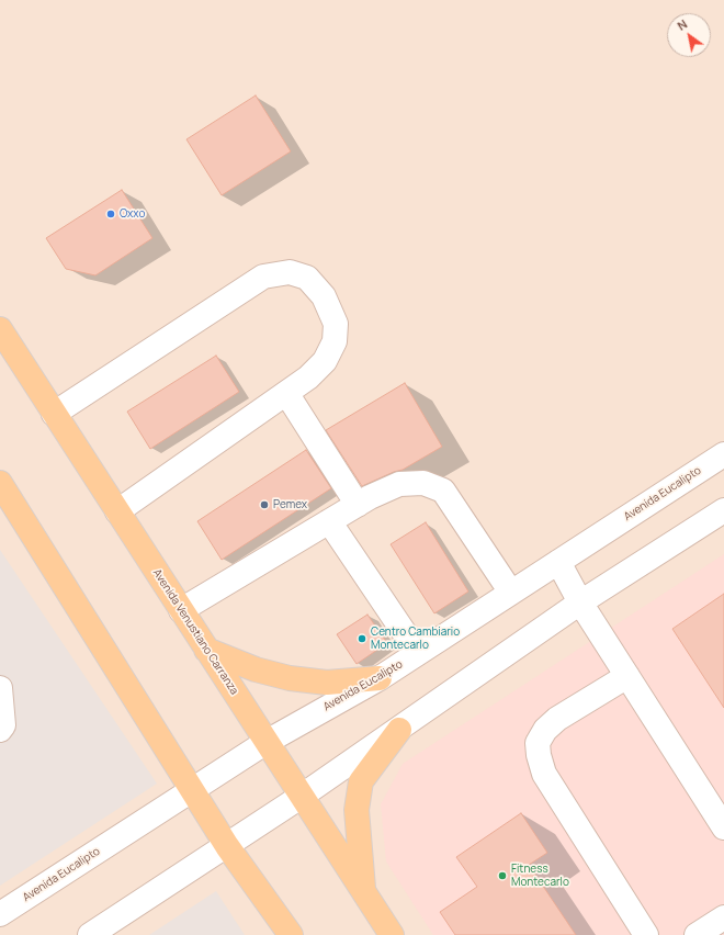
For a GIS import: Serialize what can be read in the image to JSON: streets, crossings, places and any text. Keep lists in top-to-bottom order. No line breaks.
{"streets":{"main road":["Avenida Venustiano Carranza"],"street":["Avenida Eucalipto"]},"crossings":[["Avenida Eucalipto","Avenida Venustiano Carranza"]],"places":["Oxxo","Pemex","Centro Cambiario Montecarlo","Fitness Montecarlo"],"north":"top left"}
